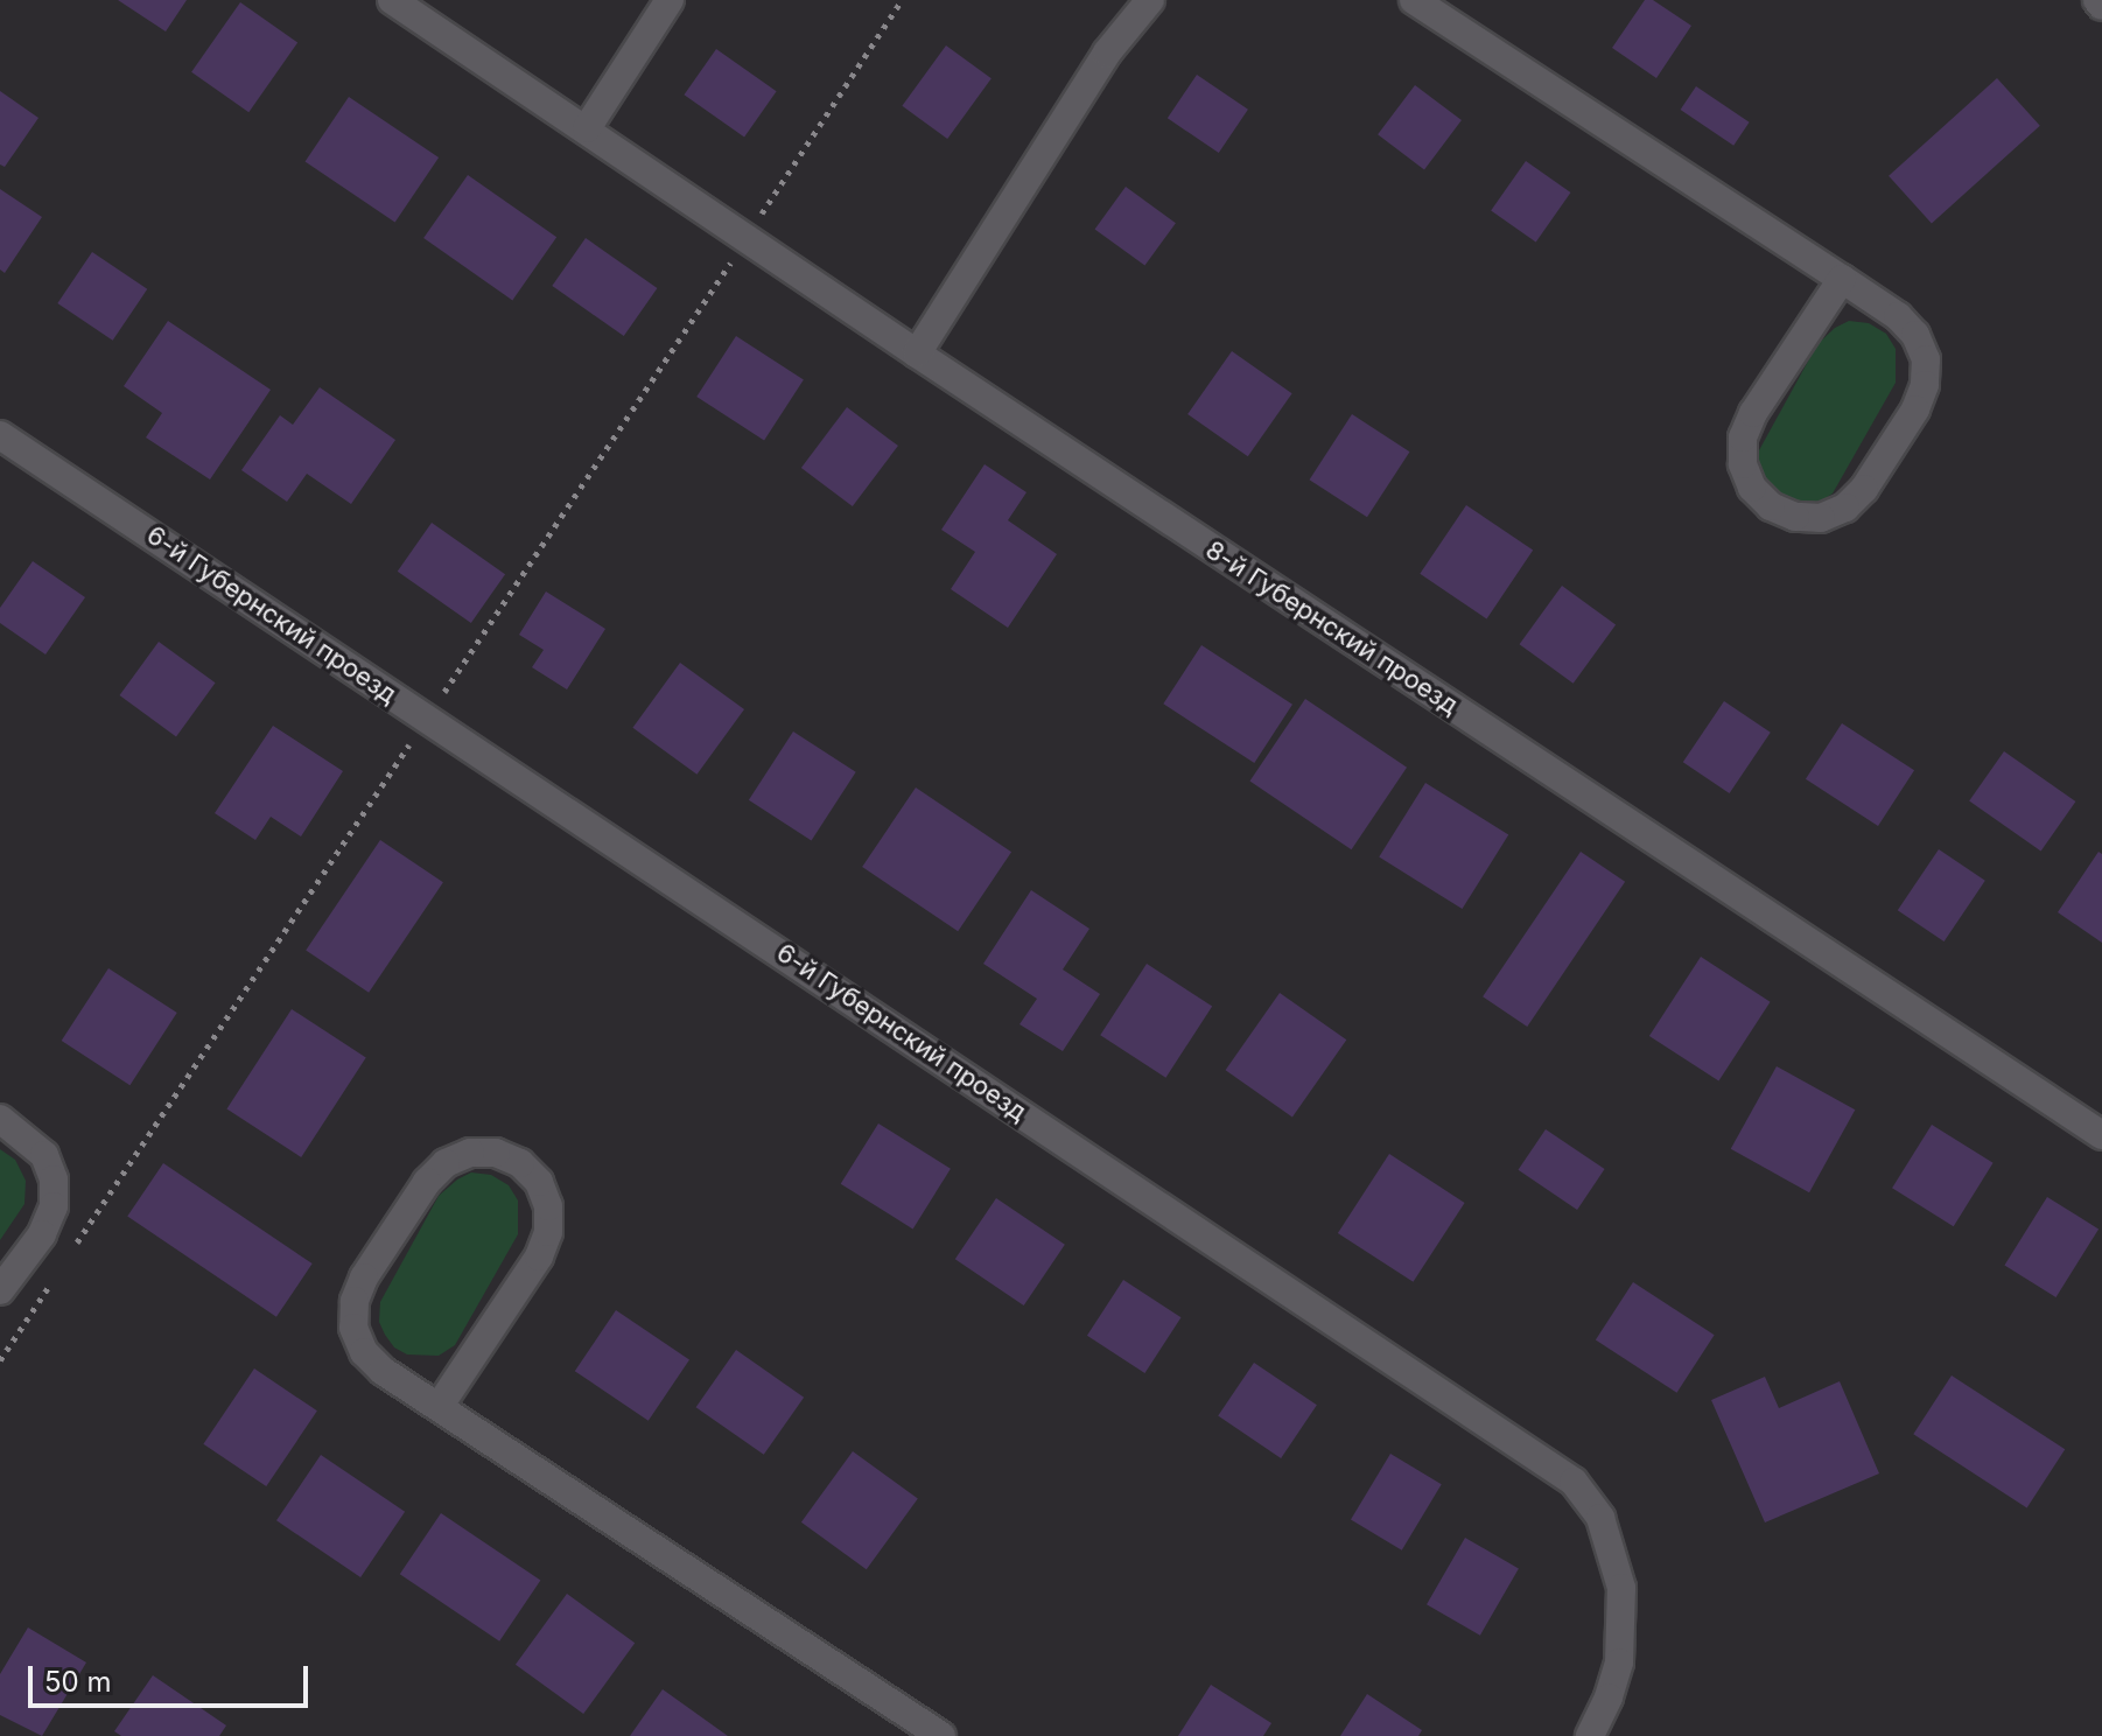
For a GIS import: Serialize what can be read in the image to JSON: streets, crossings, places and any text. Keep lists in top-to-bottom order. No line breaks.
{"streets":{"street":["6-й Губернский проезд","8-й Губернский проезд"]},"scale_bar":"50 m"}
